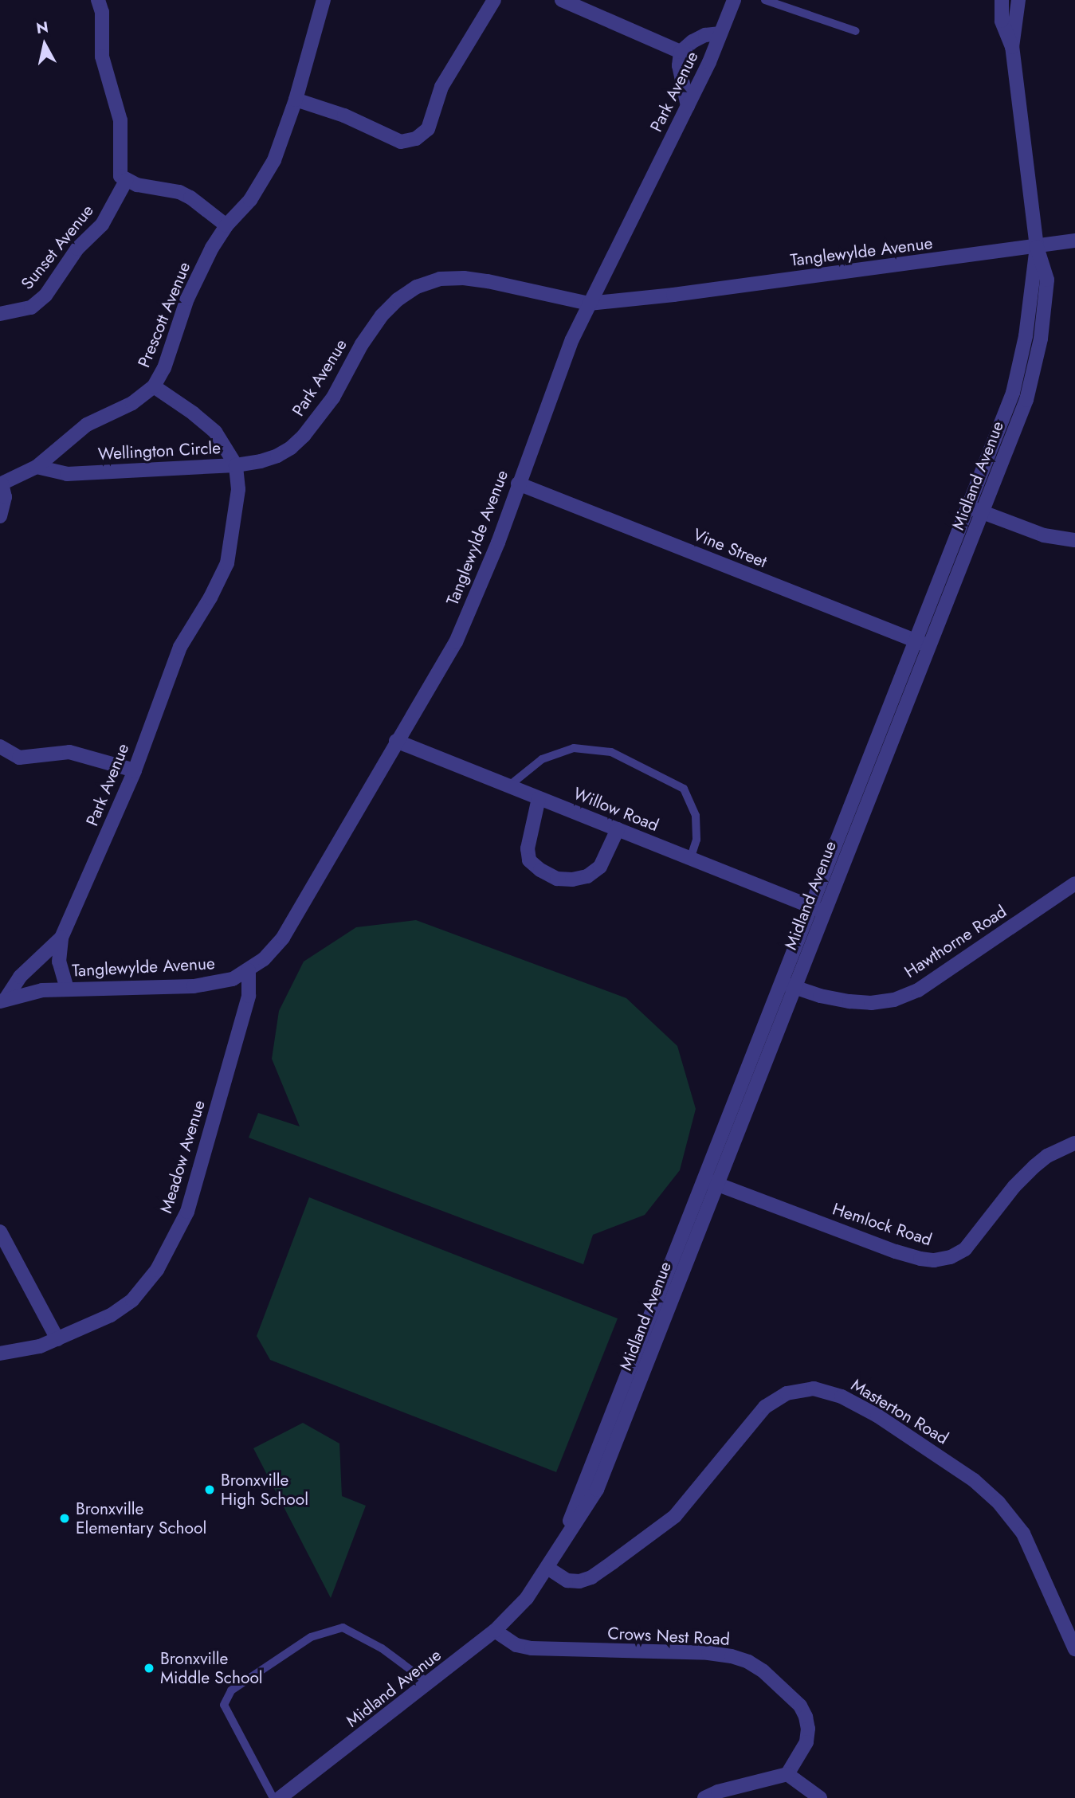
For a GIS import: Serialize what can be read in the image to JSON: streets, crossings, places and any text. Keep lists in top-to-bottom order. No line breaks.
{"streets":{"street":["Park Avenue","Sunset Avenue","Tanglewylde Avenue","Prescott Avenue","Wellington Circle","Midland Avenue","Vine Street","Willow Road","Hawthorne Road","Meadow Avenue","Hemlock Road","Masterton Road","Crows Nest Road"]},"crossings":[["Park Avenue","Tanglewylde Avenue"],["Park Avenue","Wellington Circle"],["Tanglewylde Avenue","Midland Avenue"],["Tanglewylde Avenue","Vine Street"],["Tanglewylde Avenue","Willow Road"],["Tanglewylde Avenue","Meadow Avenue"],["Prescott Avenue","Wellington Circle"],["Midland Avenue","Vine Street"],["Midland Avenue","Willow Road"],["Midland Avenue","Hawthorne Road"],["Midland Avenue","Hemlock Road"],["Midland Avenue","Masterton Road"],["Midland Avenue","Crows Nest Road"]],"places":["Bronxville High School","Bronxville Elementary School","Bronxville Middle School"],"north":"top"}
